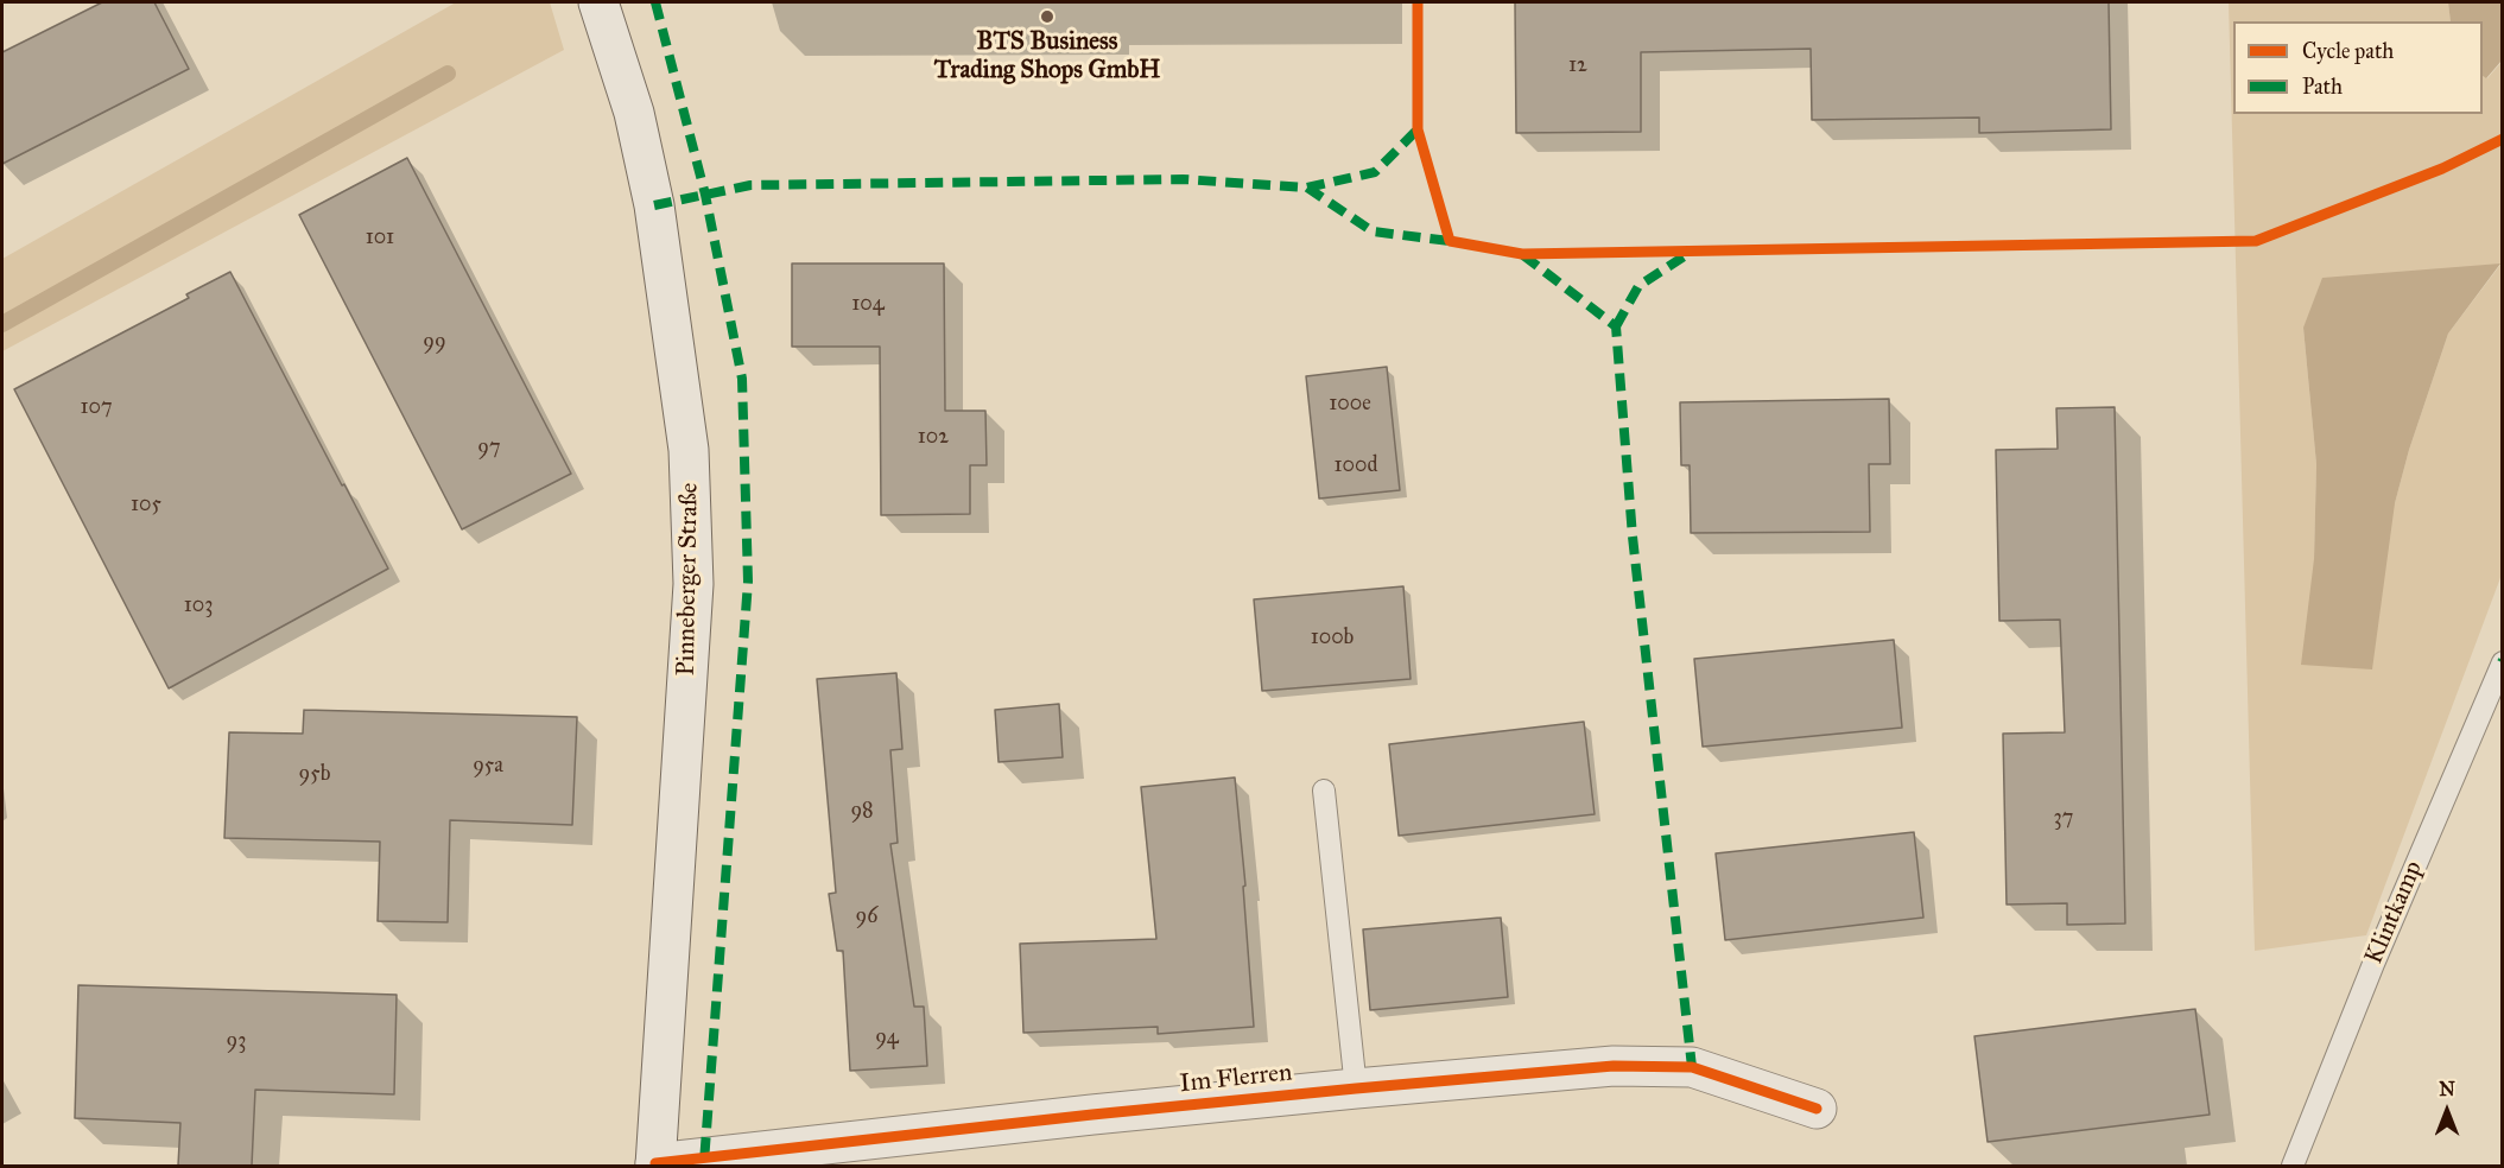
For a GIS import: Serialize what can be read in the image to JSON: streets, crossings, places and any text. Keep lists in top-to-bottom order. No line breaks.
{"streets":{"street":["Pinneberger Straße","Im Flerren"],"lane":["Klintkamp"]},"crossings":[["Pinneberger Straße","Im Flerren"]],"places":["BTS Business Trading Shops GmbH"],"house_numbers":["12","101","104","99","100e","107","102","97","100d","105","103","100b","95a","95b","98","37","96","94","93"],"legend":["Cycle path","Path"],"north":"top"}
